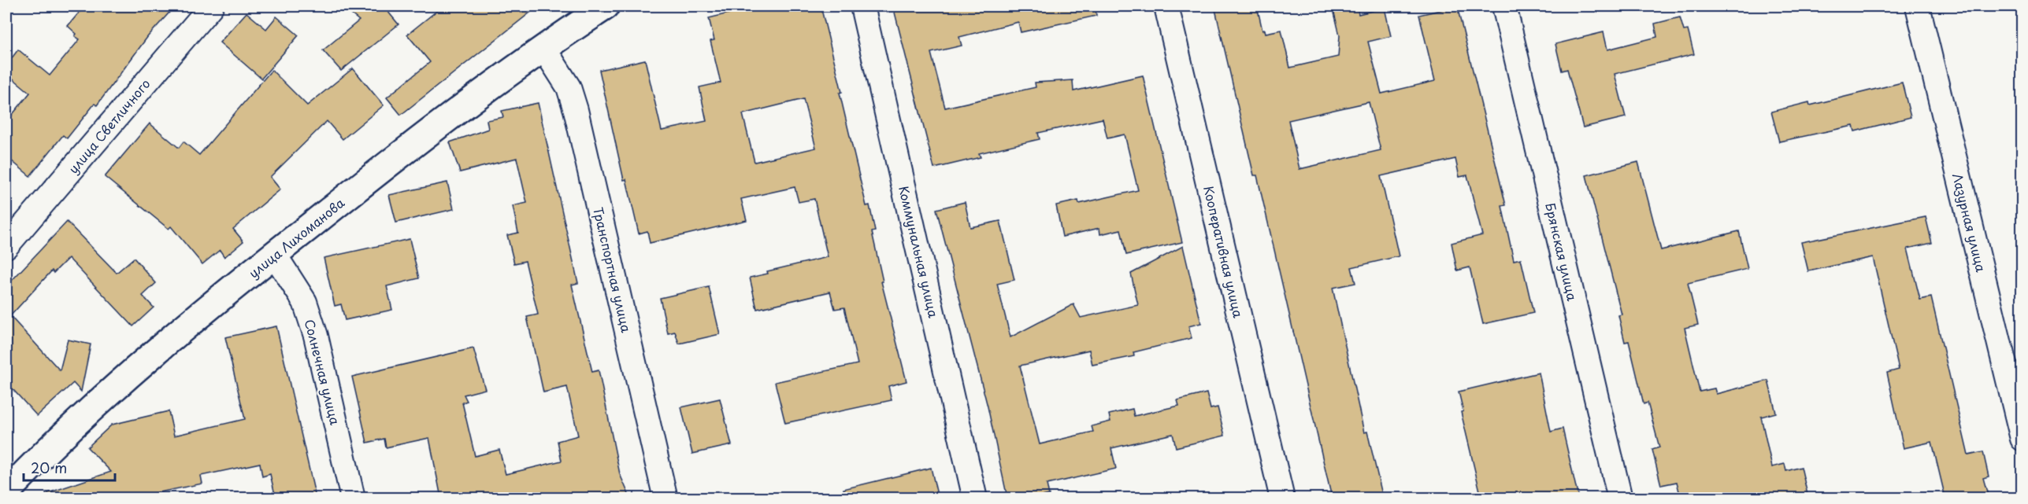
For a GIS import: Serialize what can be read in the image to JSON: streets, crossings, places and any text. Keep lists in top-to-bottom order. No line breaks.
{"streets":{"street":["улица Светличного","Лазурная улица","улица Лихоманова","Коммунальная улица","Кооперативная улица","Брянская улица","Транспортная улица","Солнечная улица"]},"crossings":[["улица Лихоманова","Транспортная улица"],["улица Лихоманова","Солнечная улица"]],"scale_bar":"20 m"}
